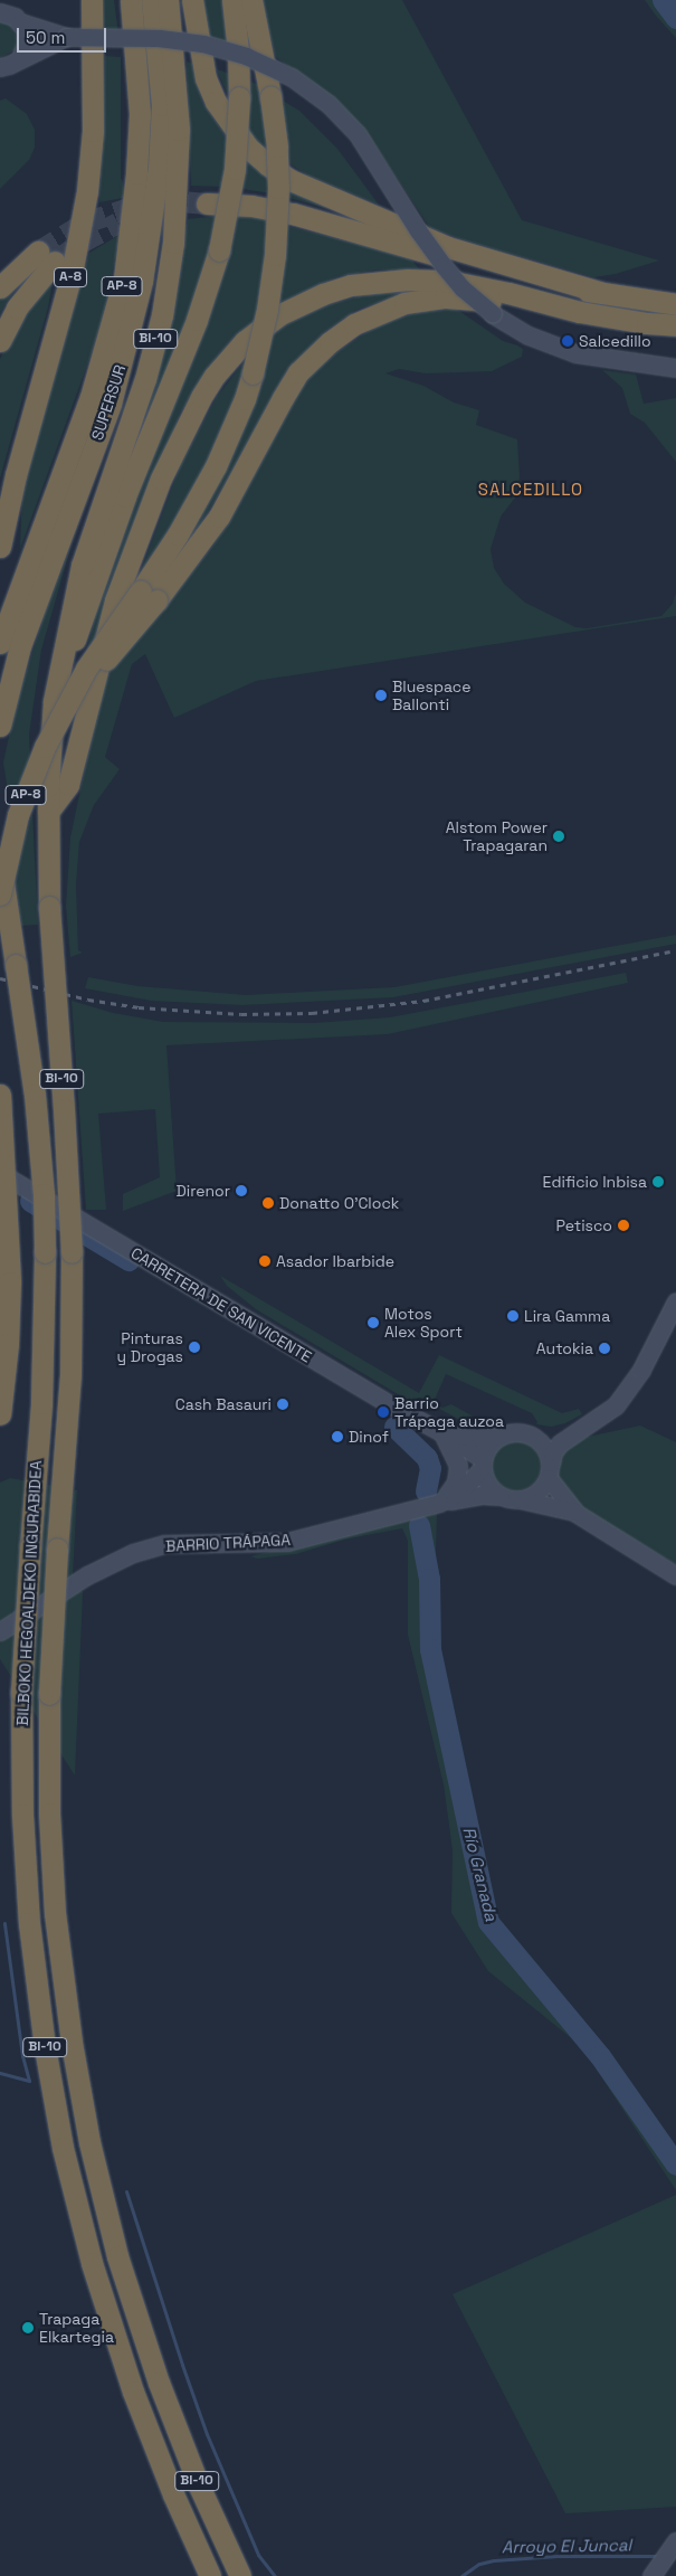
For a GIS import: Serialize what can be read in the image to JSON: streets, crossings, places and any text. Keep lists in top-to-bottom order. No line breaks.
{"streets":{"highway":["A-8","AP-8","BI-10","SUPERSUR","BILBOKO HEGOALDEKO INGURABIDEA"],"street":["CARRETERA DE SAN VICENTE","BARRIO TRÁPAGA"]},"crossings":[["BI-10","BILBOKO HEGOALDEKO INGURABIDEA"],["CARRETERA DE SAN VICENTE","BARRIO TRÁPAGA"]],"districts":["SALCEDILLO"],"water":["Río Granada","Arroyo El Juncal"],"places":["Salcedillo","Bluespace Ballonti","Alstom Power Trapagaran","Edificio Inbisa","Direnor","Donatto O'Clock","Petisco","Asador Ibarbide","Lira Gamma","Motos Alex Sport","Pinturas y Drogas","Autokia","Cash Basauri","Barrio Trápaga auzoa","Dinof","Trapaga Elkartegia"],"scale_bar":"50 m"}
